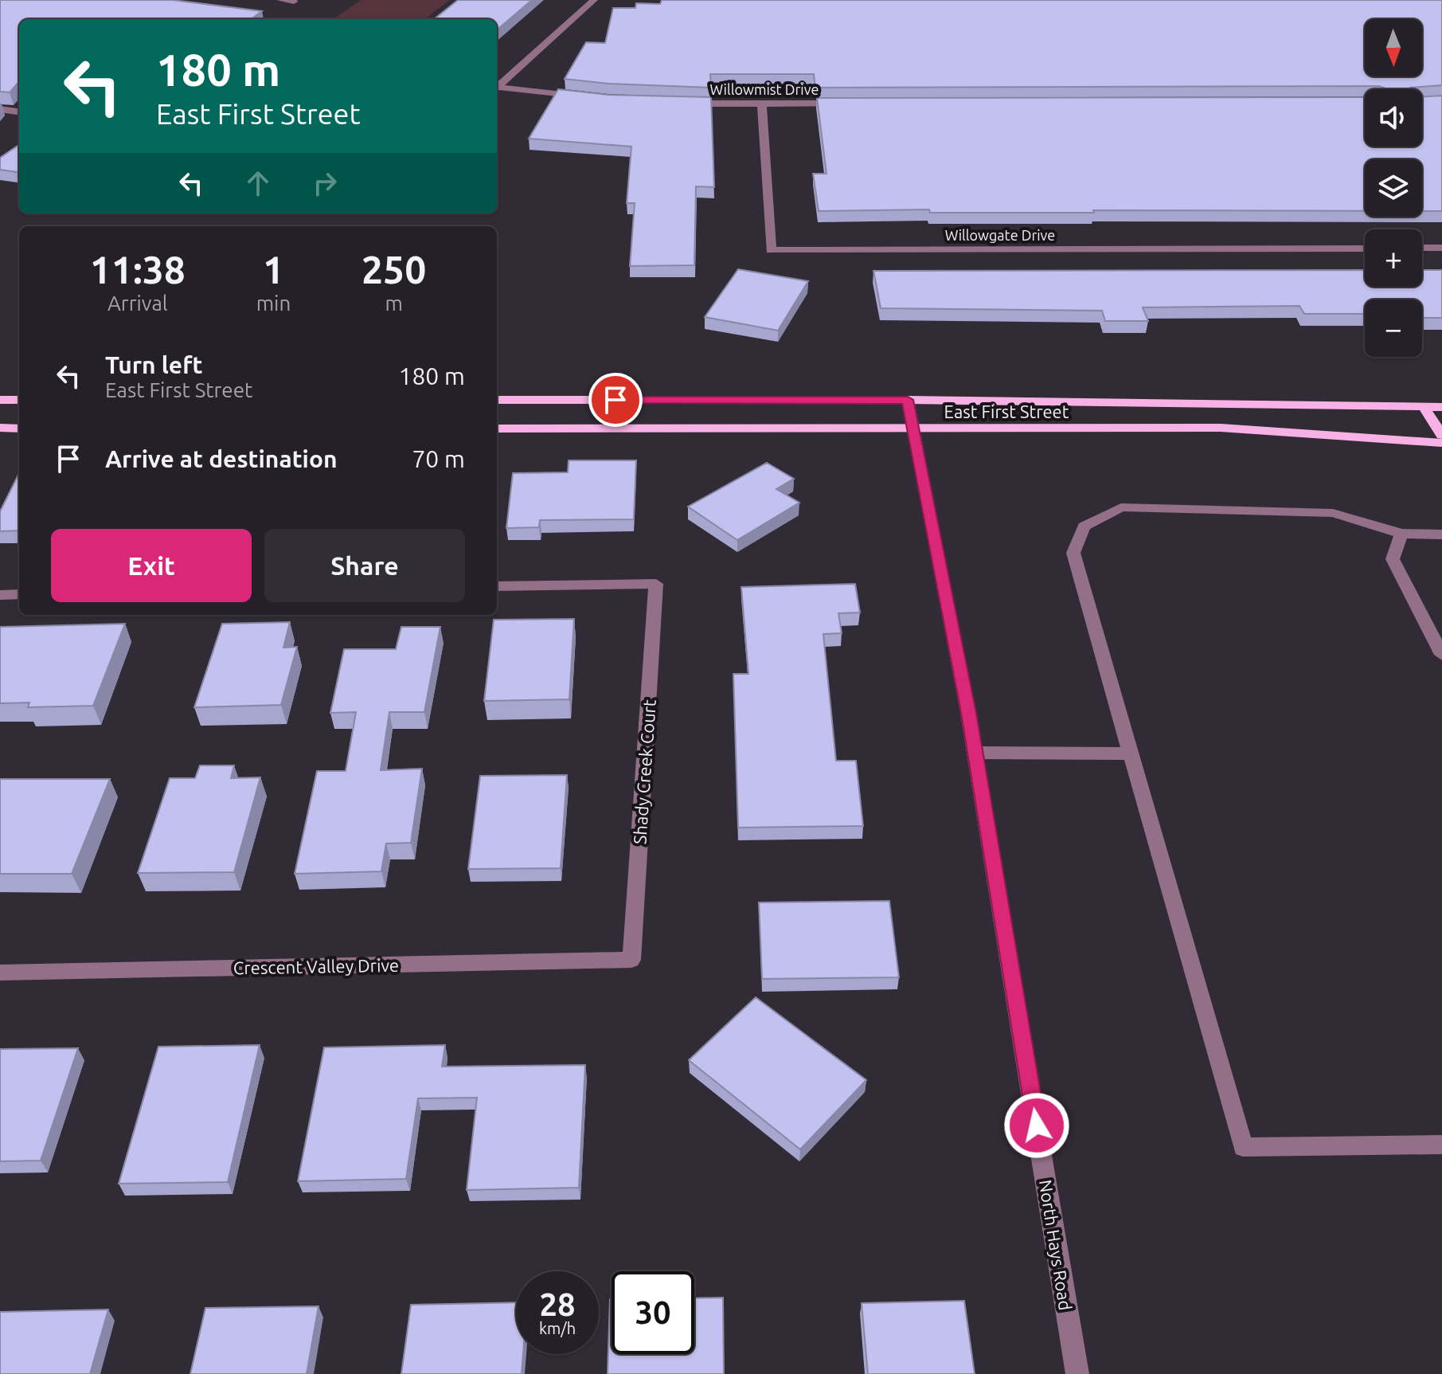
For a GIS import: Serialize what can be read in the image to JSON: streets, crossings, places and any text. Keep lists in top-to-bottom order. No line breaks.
{"streets":{"main road":["East First Street"],"street":["Willowmist Drive","Willowgate Drive","Shady Creek Court","Crescent Valley Drive","North Hays Road"]},"crossings":[["Willowmist Drive","Willowgate Drive"],["East First Street","North Hays Road"],["Shady Creek Court","Crescent Valley Drive"]],"north":"bottom","page":{"map_buttons":["+","−"],"turn":["180 m","East First Street"],"eta":["11:38","Arrival","1","min","250","m"],"list":[{"name":"Turn left","note":"East First Street","value":"180 m"},{"name":"Arrive at destination","value":"70 m"}],"buttons":["Exit","Share"],"speed":"28 km/h","limit":"30"}}
